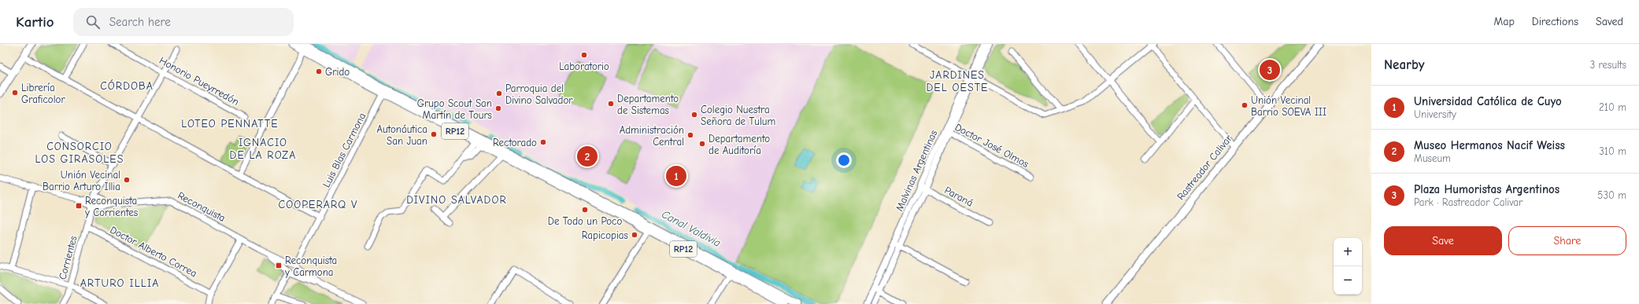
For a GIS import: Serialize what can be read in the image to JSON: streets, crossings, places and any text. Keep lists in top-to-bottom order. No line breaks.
{"streets":{"main road":["RP12","Rastreador Calivar"],"street":["Honorio Pueyrredón","Doctor José Olmos","Luis Blas Carmona","Malvinas Argentinas","Paraná","Reconquista","Doctor Alberto Correa","Corrientes"]},"crossings":[["Honorio Pueyrredón","Corrientes"],["RP12","Luis Blas Carmona"],["Doctor José Olmos","Malvinas Argentinas"],["Luis Blas Carmona","Reconquista"],["Malvinas Argentinas","Paraná"],["Reconquista","Corrientes"],["Doctor Alberto Correa","Corrientes"]],"districts":["JARDINES DEL OESTE","CÓRDOBA","LOTEO PENNATTE","IGNACIO DE LA ROZA","CONSORCIO LOS GIRASOLES","DIVINO SALVADOR","COOPERARQ V","ARTURO ILLIA"],"water":["Canal Valdivia"],"places":{"other":["Laboratorio","Grido","Librería Graficolor","Parroquia del Divino Salvador","Departamento de Sistemas","Unión Vecinal Barrio SOEVA III","Grupo Scout San Martín de Tours","Colegio Nuestra Señora de Tulum","Autonáutica San Juan","Administración Central","Rectorado","Departamento de Auditoría","Unión Vecinal Barrio Arturo Illia","De Todo un Poco","Rapicopias"],"transit":["Reconquista y Corrientes","Reconquista y Carmona"]},"page":{"header":"Kartio","search":"Search here","nav":["Map","Directions","Saved"],"heading":["Nearby","3 results"],"pins":["3","2","1"],"list":[{"mark":"1","name":"Universidad Católica de Cuyo","note":"University","value":"210 m"},{"mark":"2","name":"Museo Hermanos Nacif Weiss","note":"Museum","value":"310 m"},{"mark":"3","name":"Plaza Humoristas Argentinos","note":"Park · Rastreador Calivar","value":"530 m"}],"buttons":["Save","Share"],"map_buttons":["+","−"]}}
